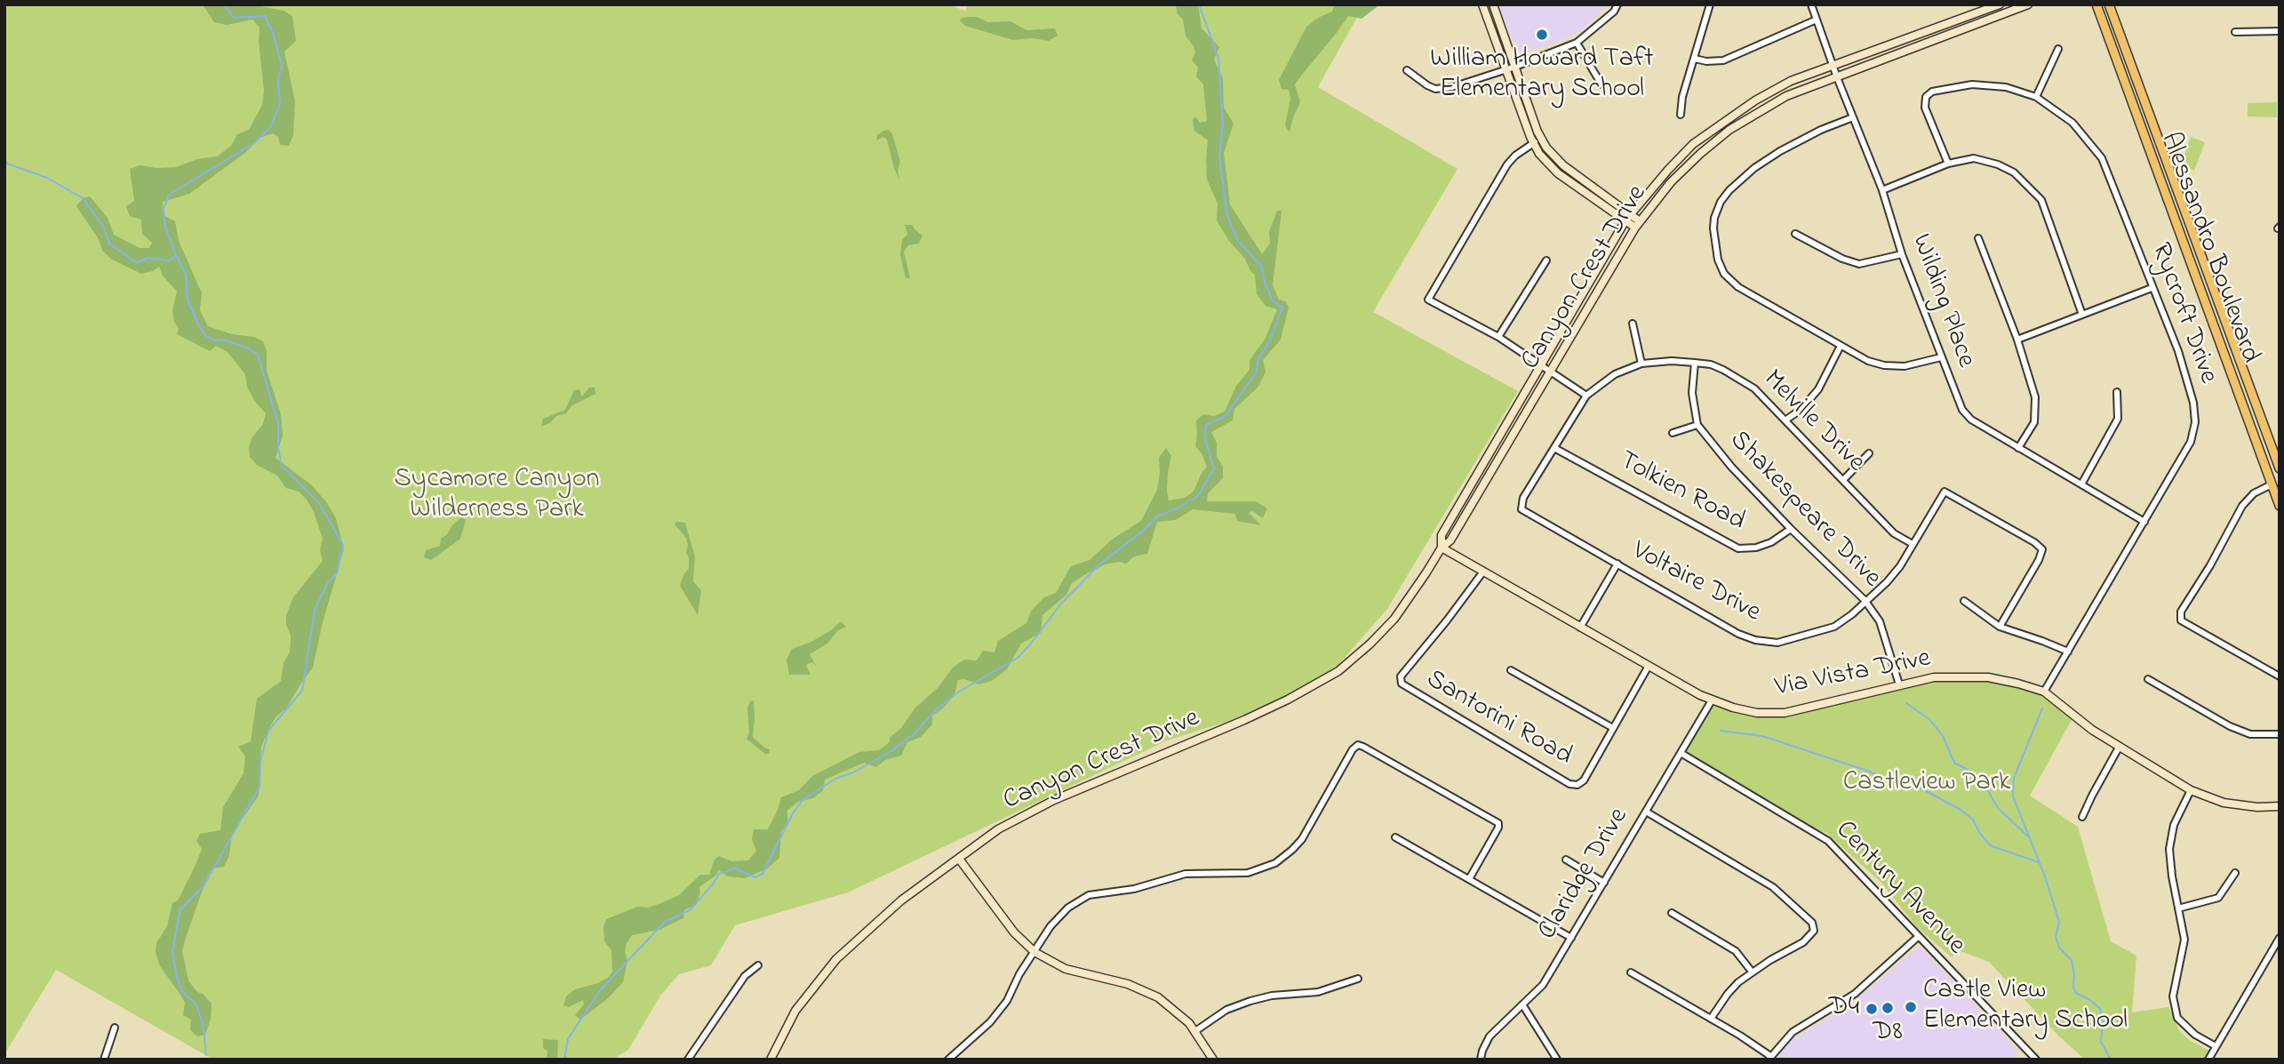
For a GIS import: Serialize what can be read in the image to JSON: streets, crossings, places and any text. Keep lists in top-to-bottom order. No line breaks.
{"streets":{"main road":["Alessandro Boulevard","Canyon Crest Drive","Via Vista Drive"],"street":["Wilding Place","Rycroft Drive","Melville Drive","Tolkien Road","Shakespeare Drive","Voltaire Drive","Santorini Road","Claridge Drive","Century Avenue"]},"crossings":[["Canyon Crest Drive","Wilding Place"],["Canyon Crest Drive","Via Vista Drive"],["Wilding Place","Rycroft Drive"],["Rycroft Drive","Via Vista Drive"],["Melville Drive","Tolkien Road"],["Melville Drive","Shakespeare Drive"],["Melville Drive","Voltaire Drive"],["Tolkien Road","Shakespeare Drive"],["Shakespeare Drive","Voltaire Drive"],["Shakespeare Drive","Via Vista Drive"],["Via Vista Drive","Santorini Road"],["Via Vista Drive","Claridge Drive"],["Claridge Drive","Century Avenue"]],"parks":["Sycamore Canyon Wilderness Park","Castleview Park"],"places":["William Howard Taft Elementary School","Castle View Elementary School","D8","D4"]}
